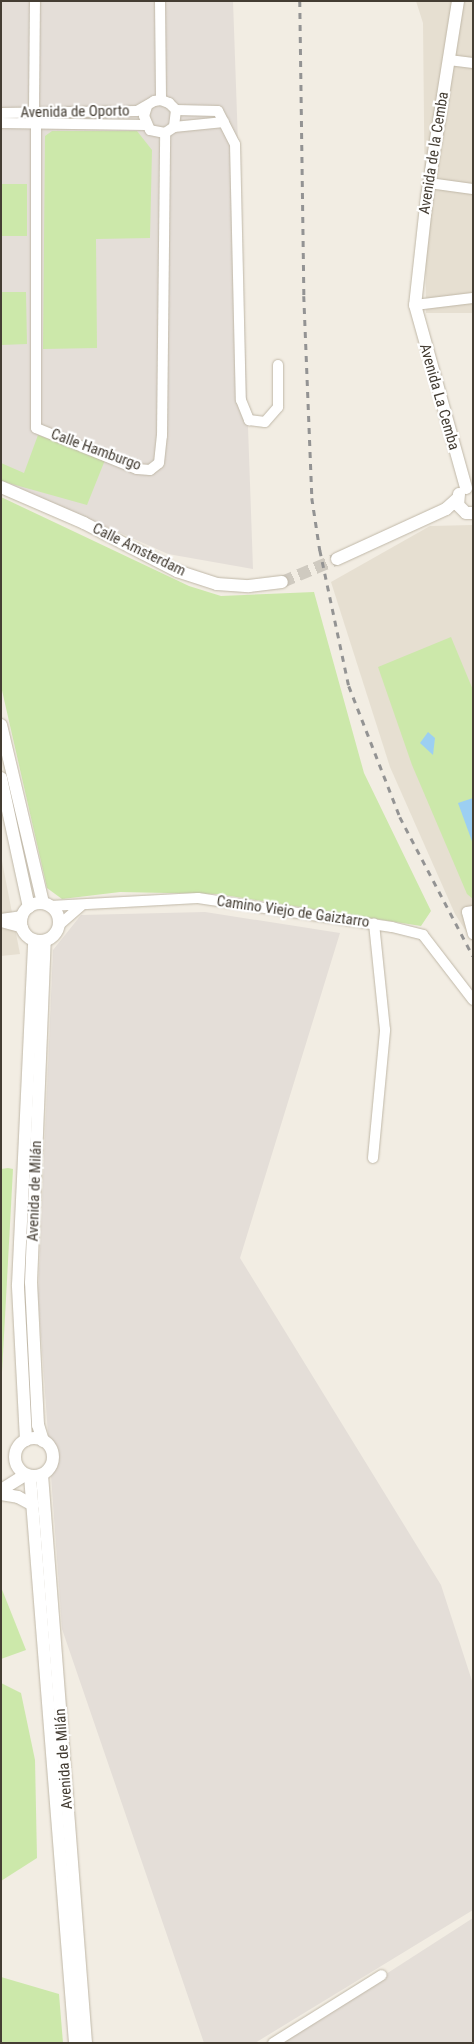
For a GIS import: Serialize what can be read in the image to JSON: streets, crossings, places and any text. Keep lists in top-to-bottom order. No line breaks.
{"streets":{"street":["Avenida de Oporto","Avenida de la Cemba","Avenida La Cemba","Calle Hamburgo","Calle Amsterdam","Camino Viejo de Gaiztarro","Avenida de Milán"]},"crossings":[["Avenida de Oporto","Calle Hamburgo"],["Avenida de la Cemba","Avenida La Cemba"],["Camino Viejo de Gaiztarro","Avenida de Milán"]]}
